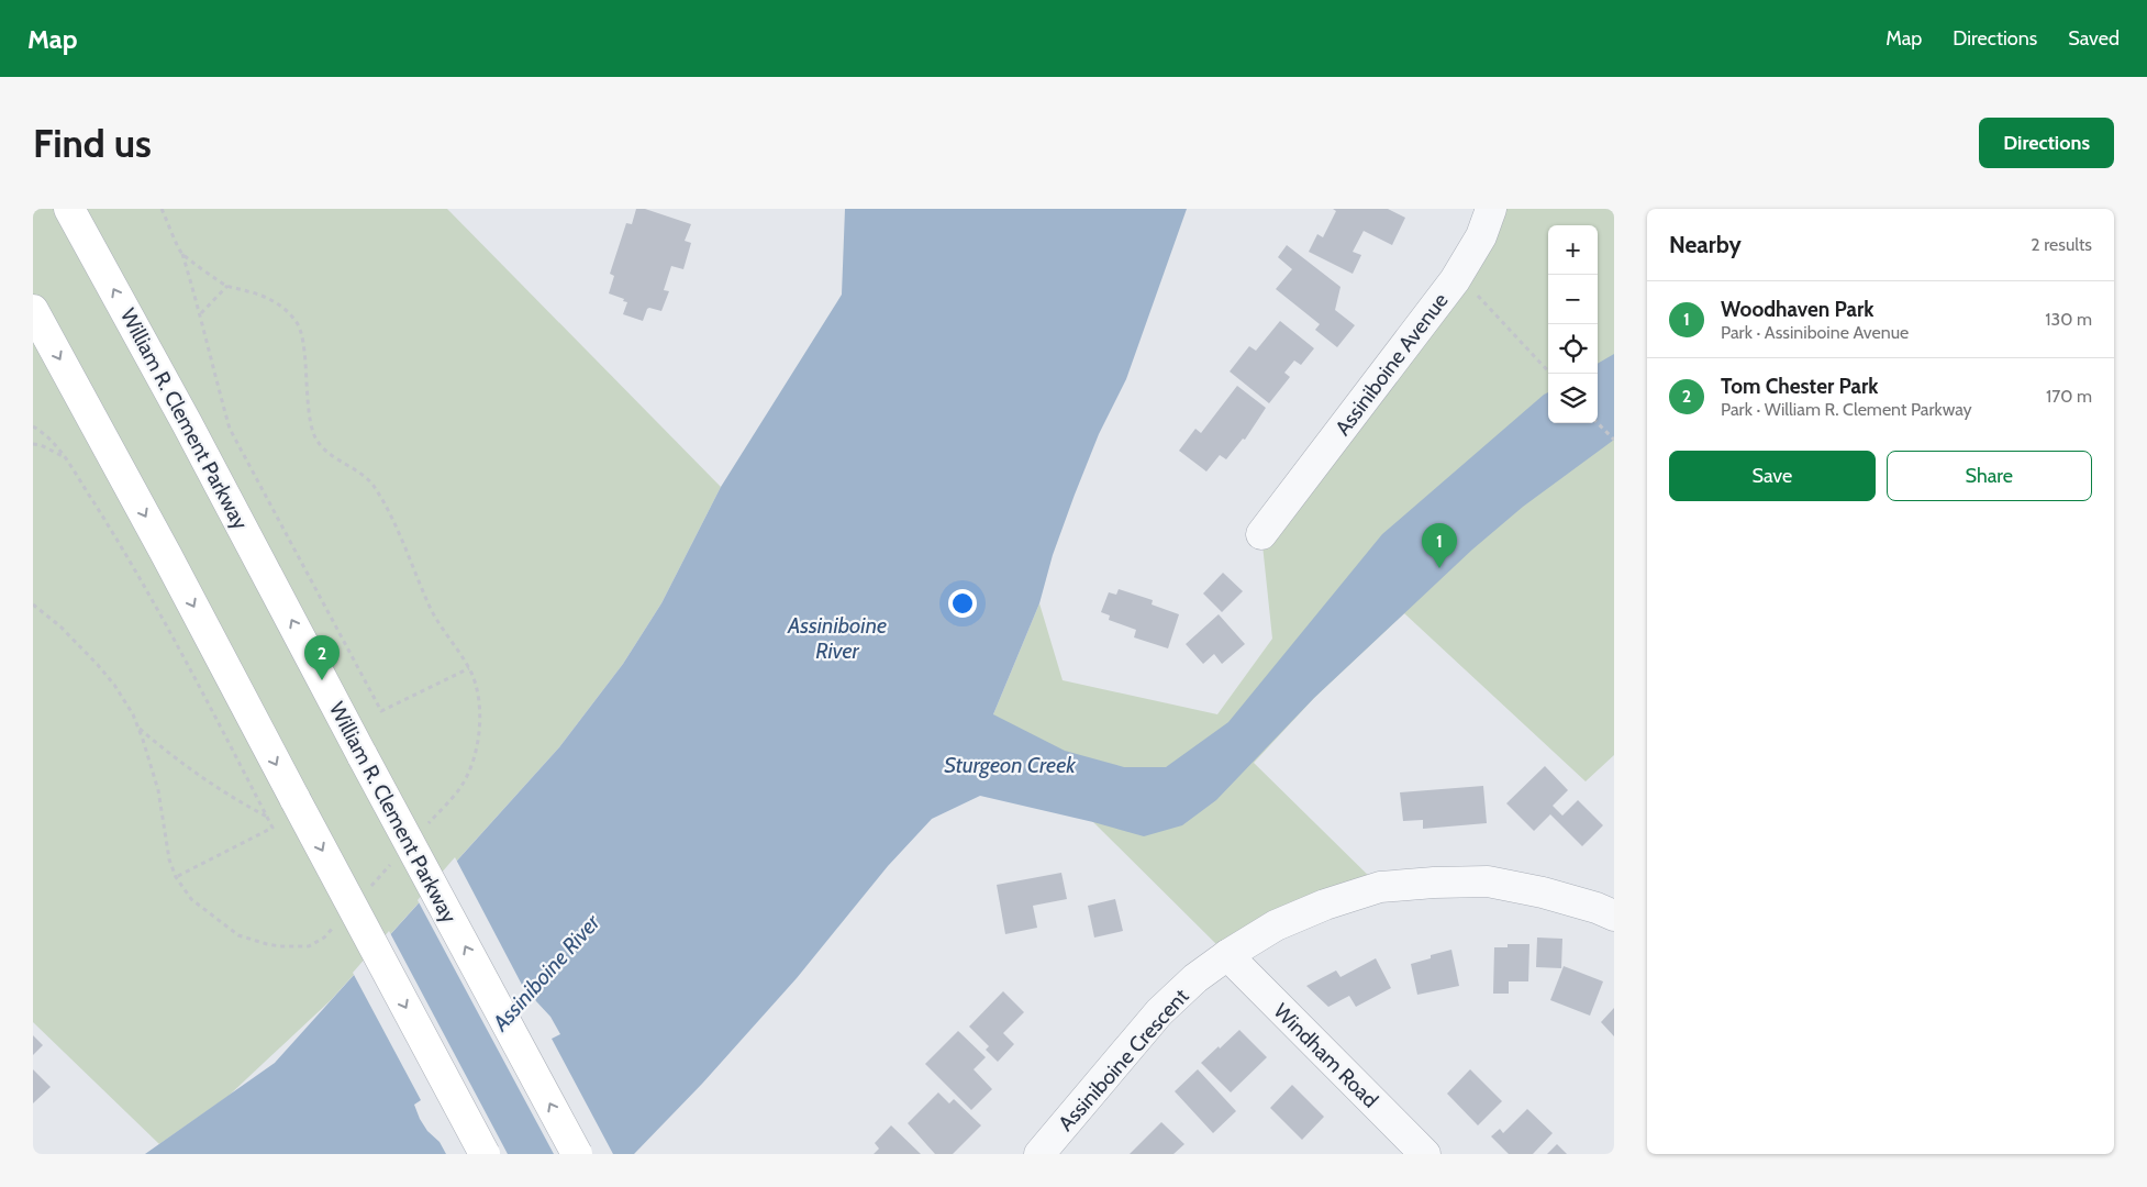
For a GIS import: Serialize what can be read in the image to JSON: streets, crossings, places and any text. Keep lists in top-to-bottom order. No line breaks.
{"streets":{"main road":["William R. Clement Parkway"],"street":["Assiniboine Avenue","Windham Road","Assiniboine Crescent"]},"crossings":[["Windham Road","Assiniboine Crescent"]],"water":["Assiniboine River","Sturgeon Creek"],"page":{"header":"Map","nav":["Map","Directions","Saved"],"buttons":["Directions",["Save","Share"]],"title":"Find us","heading":["Nearby","2 results"],"map_buttons":["+","−"],"list":[{"mark":"1","name":"Woodhaven Park","note":"Park · Assiniboine Avenue","value":"130 m"},{"mark":"2","name":"Tom Chester Park","note":"Park · William R. Clement Parkway","value":"170 m"}],"pins":["1","2"]}}
